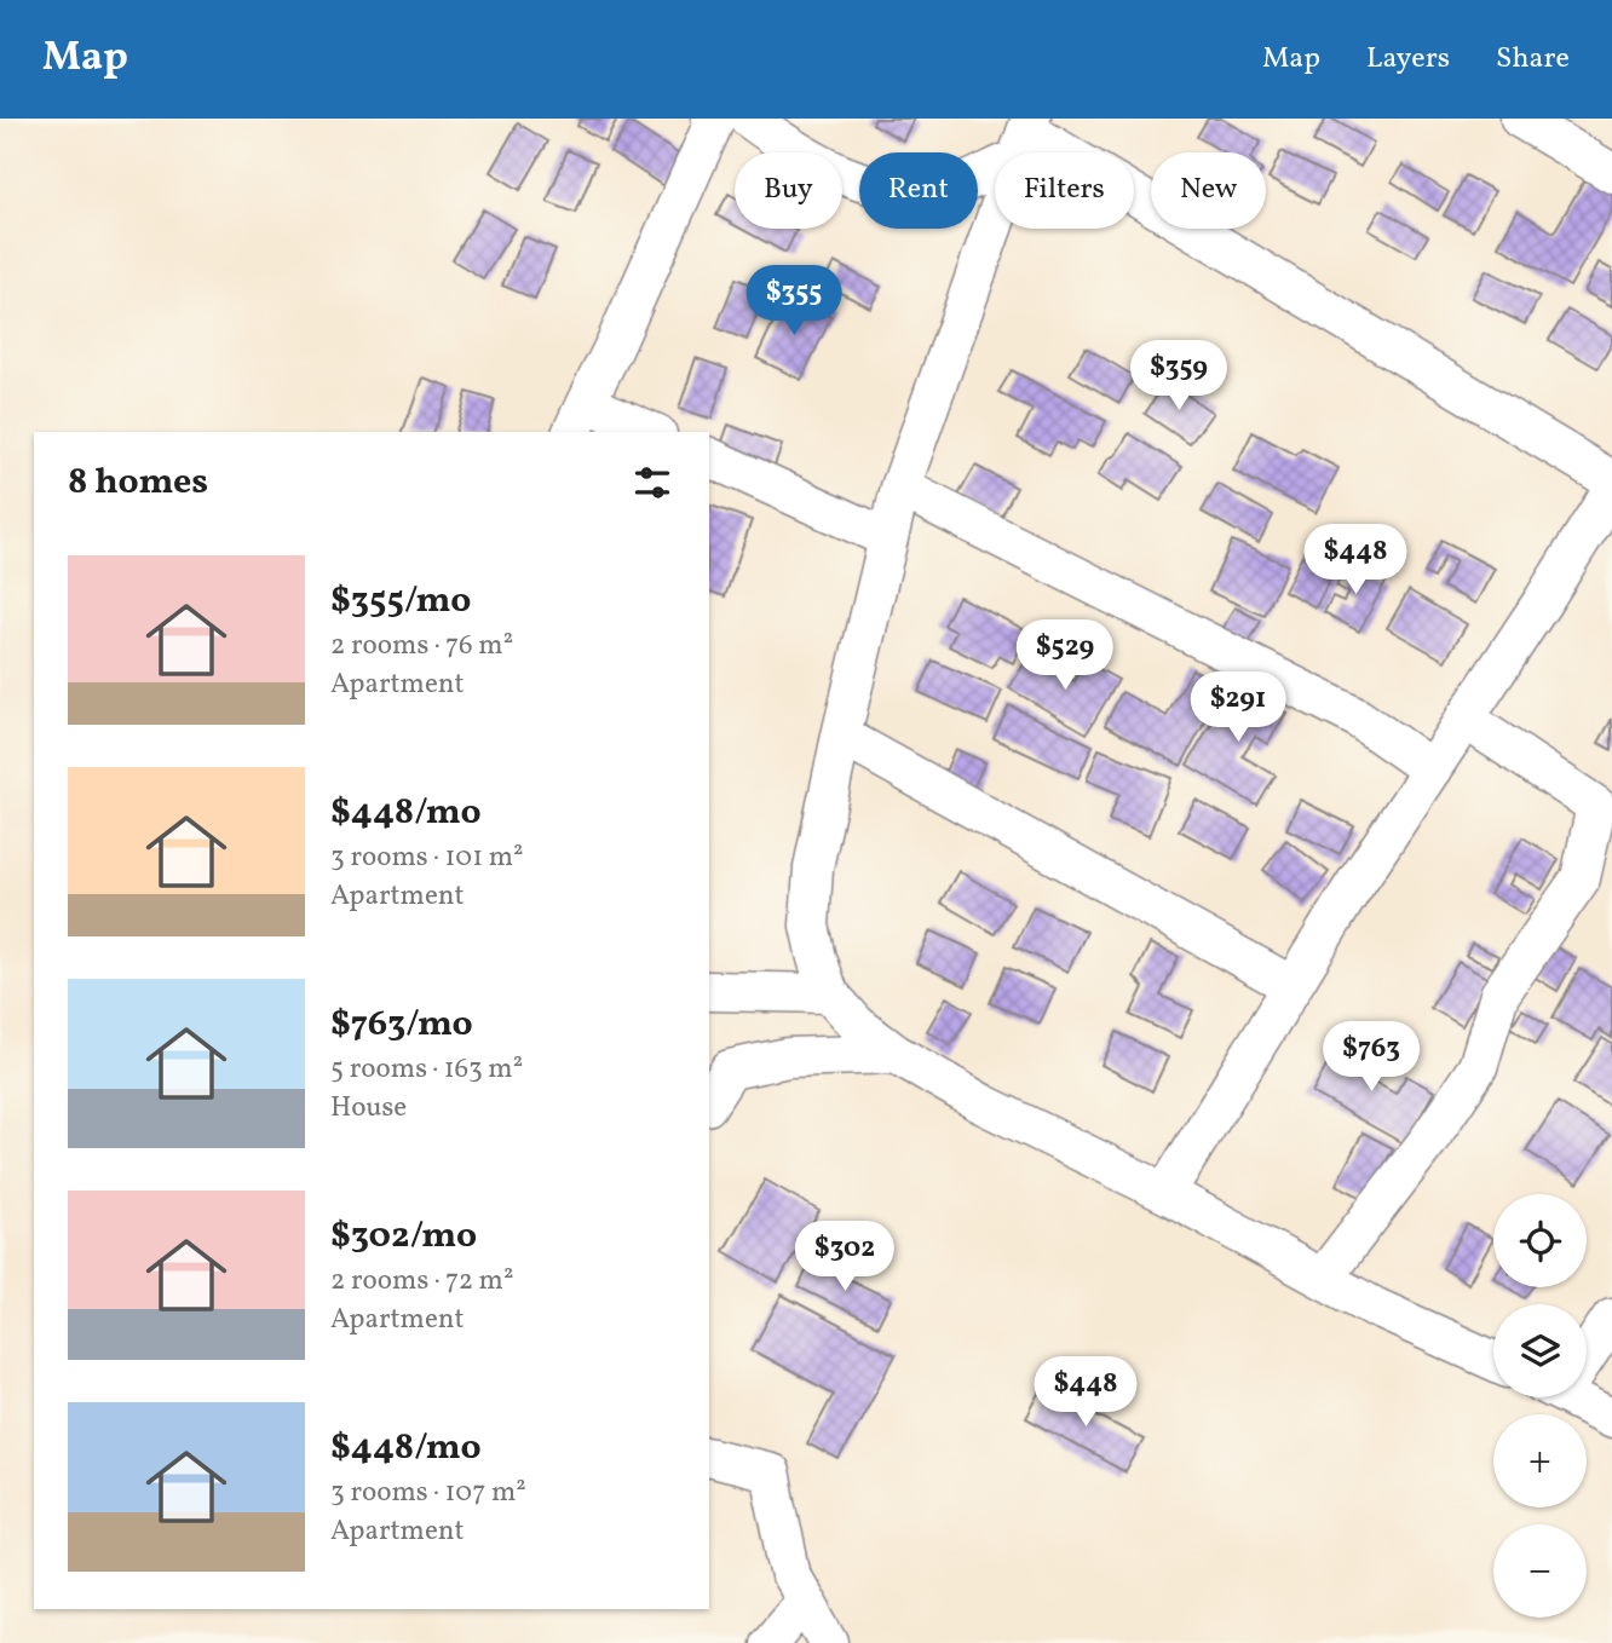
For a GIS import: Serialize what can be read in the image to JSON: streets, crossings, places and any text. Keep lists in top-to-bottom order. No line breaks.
{"page":{"header":"Map","nav":["Map","Layers","Share"],"chip":["Buy","Rent","Filters","New"],"price":["$355","$359","$448","$529","$291","$763","$302","$448"],"heading":"8 homes","list":[{"name":"$355/mo","note":"2 rooms · 76 m² · Apartment"},{"name":"$448/mo","note":"3 rooms · 101 m² · Apartment"},{"name":"$763/mo","note":"5 rooms · 163 m² · House"},{"name":"$302/mo","note":"2 rooms · 72 m² · Apartment"},{"name":"$448/mo","note":"3 rooms · 107 m² · Apartment"}],"map_buttons":["+","−"]}}
